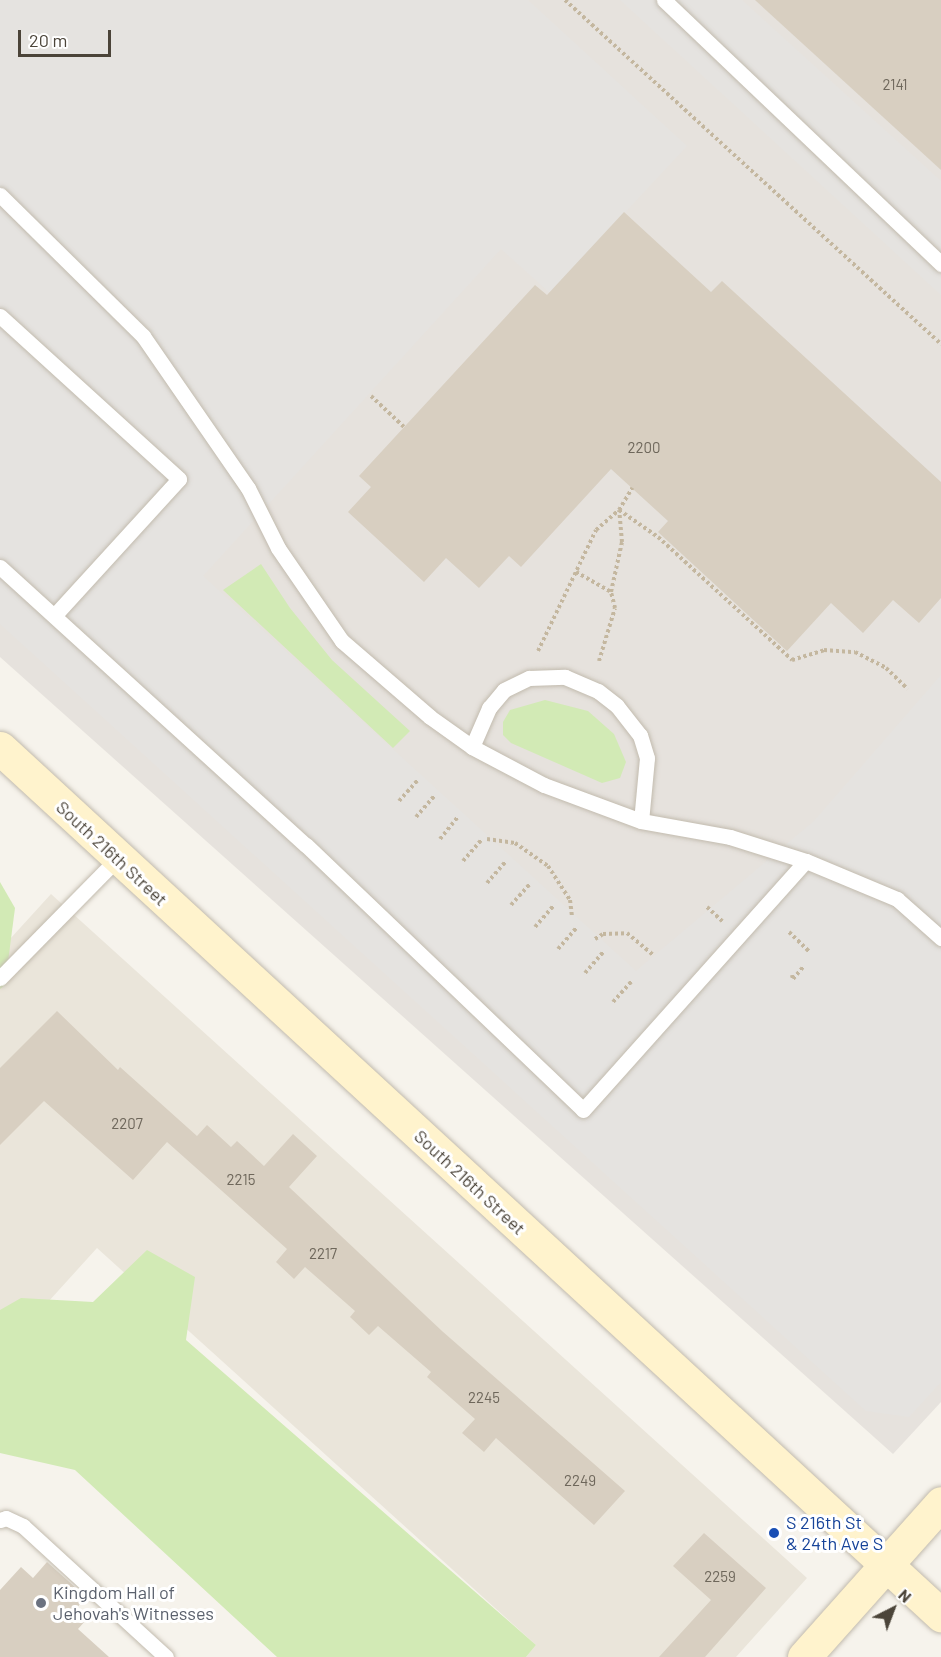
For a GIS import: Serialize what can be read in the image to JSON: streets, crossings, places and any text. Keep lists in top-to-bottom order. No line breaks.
{"streets":{"main road":["South 216th Street"]},"places":["S 216th St & 24th Ave S","Kingdom Hall of Jehovah's Witnesses"],"house_numbers":["2141","2200","2207","2215","2217","2245","2249","2259"],"scale_bar":"20 m","north":"top right"}
